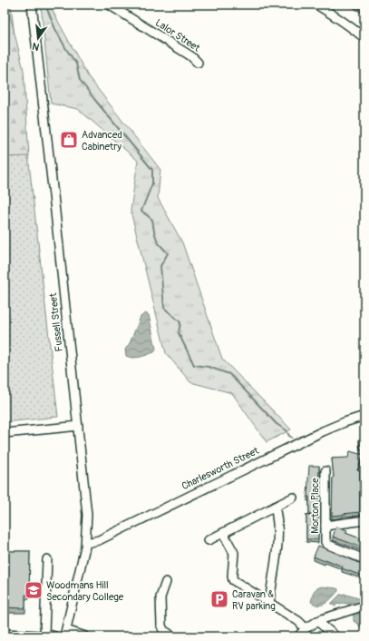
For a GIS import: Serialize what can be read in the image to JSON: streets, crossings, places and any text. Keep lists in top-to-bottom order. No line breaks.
{"streets":{"street":["Lalor Street","Fussell Street","Charlesworth Street","Morton Place"]},"crossings":[["Fussell Street","Charlesworth Street"]],"places":{"shop":["Advanced Cabinetry"],"school or university":["Woodmans Hill Secondary College"],"parking":["Caravan & RV parking"]},"north":"bottom"}
